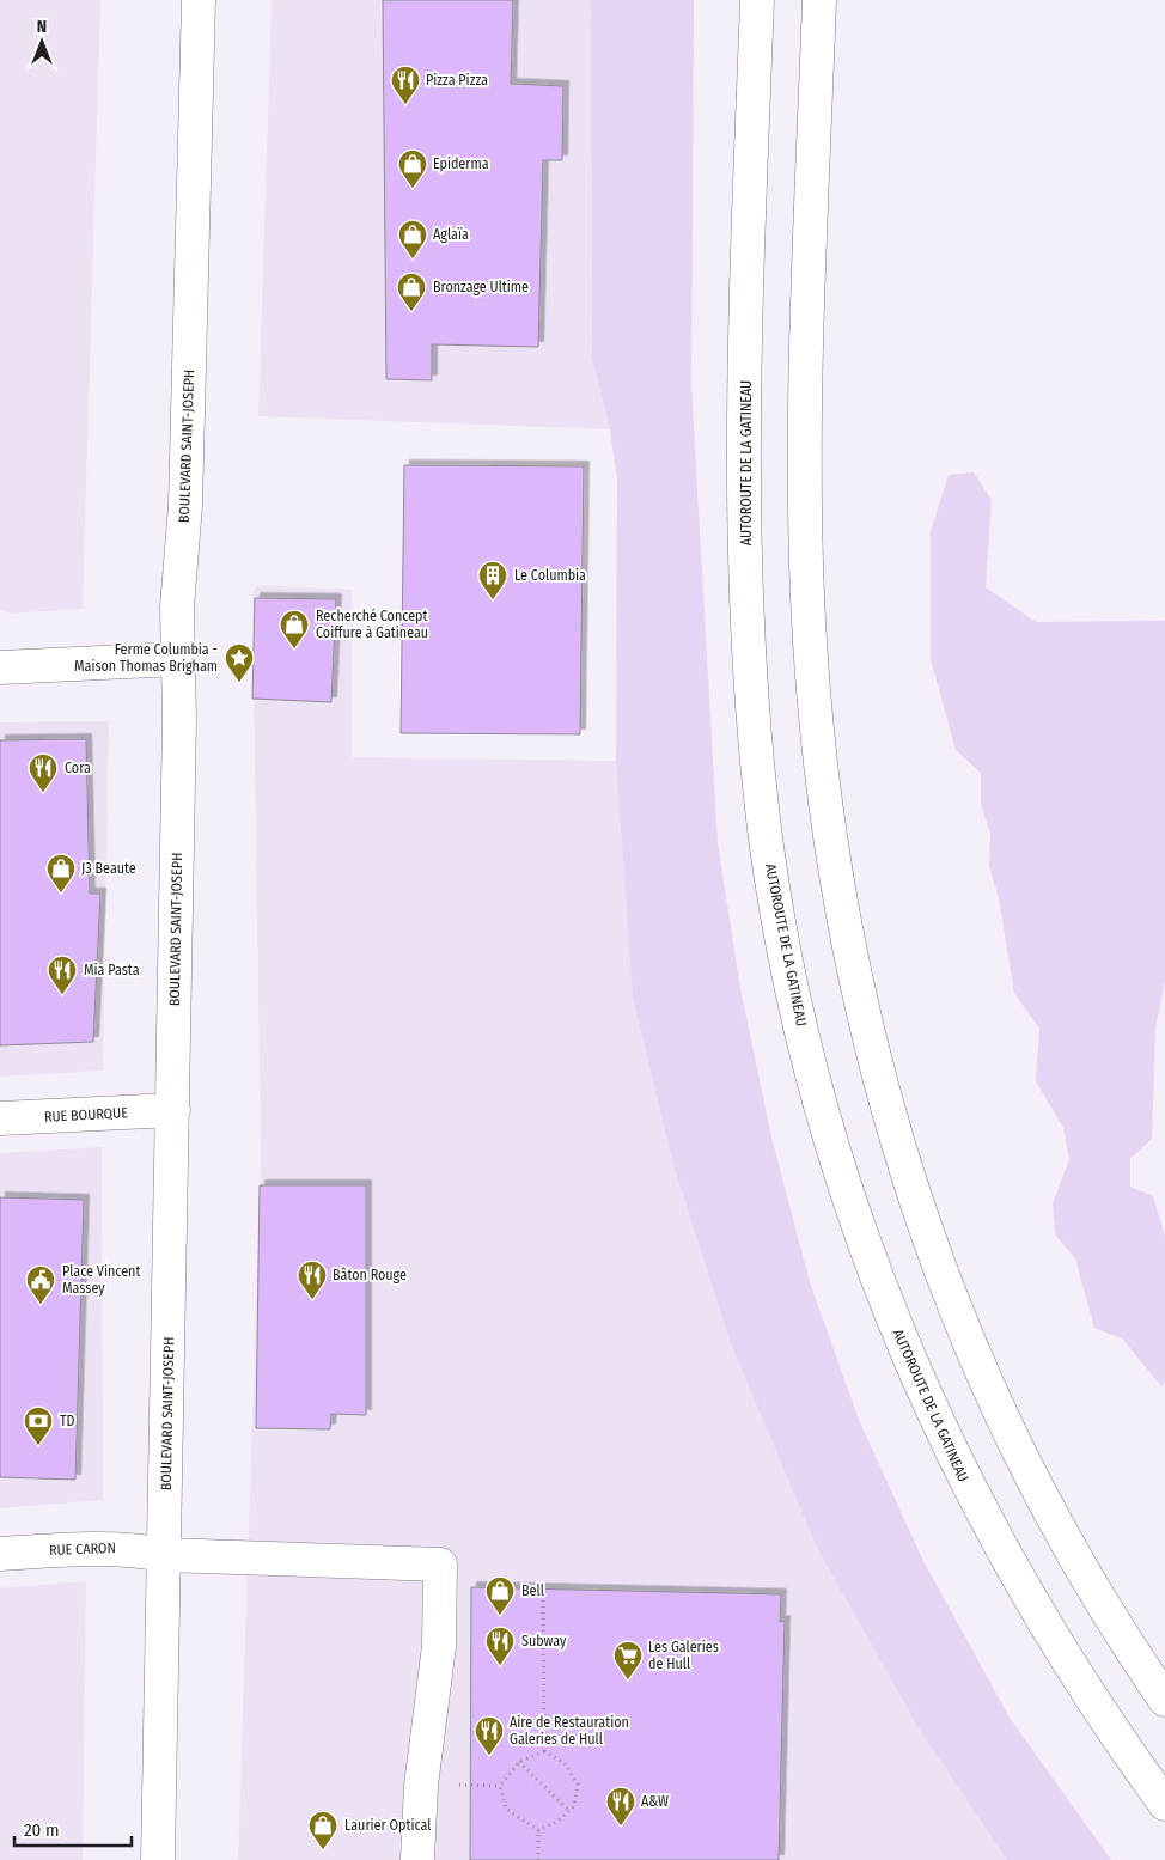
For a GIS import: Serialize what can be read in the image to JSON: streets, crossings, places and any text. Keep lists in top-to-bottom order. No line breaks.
{"streets":{"main road":["BOULEVARD SAINT-JOSEPH","AUTOROUTE DE LA GATINEAU","RUE BOURQUE","RUE CARON"]},"crossings":[["BOULEVARD SAINT-JOSEPH","RUE BOURQUE"],["BOULEVARD SAINT-JOSEPH","RUE CARON"]],"places":{"restaurant":["Pizza Pizza","Cora","Mia Pasta","Bâton Rouge","Subway","Aire de Restauration Galeries de Hull","A&W"],"shop":["Epiderma","Aglaïa","Bronzage Ultime","Recherché Concept Coiffure à Gatineau","J3 Beaute","Bell","Laurier Optical"],"building":["Le Columbia"],"place":["Ferme Columbia - Maison Thomas Brigham"],"public building":["Place Vincent Massey"],"bank":["TD"],"supermarket":["Les Galeries de Hull"]},"scale_bar":"20 m","north":"top"}
